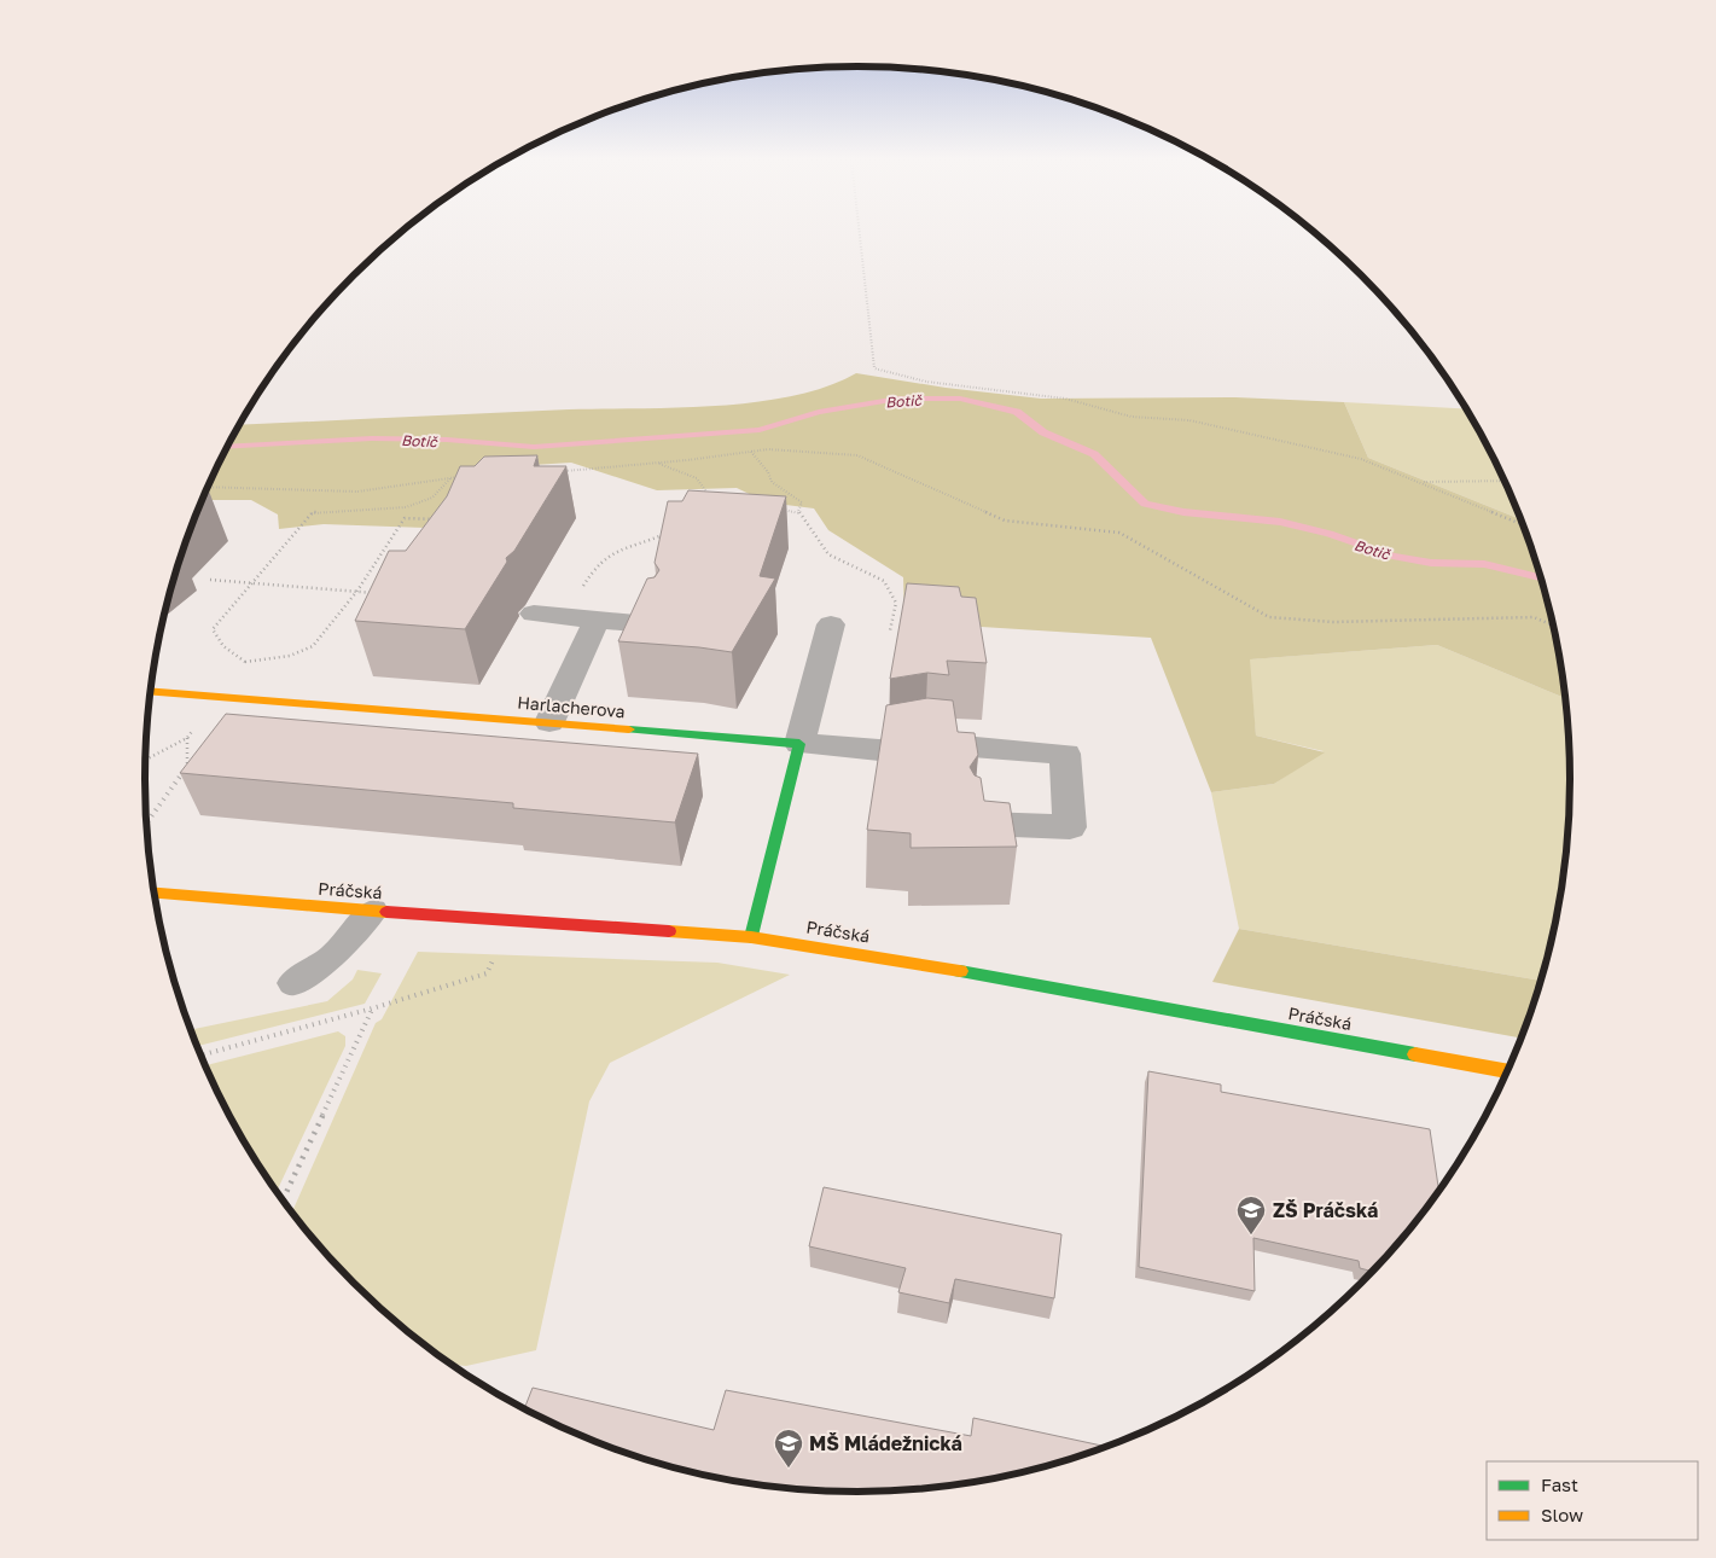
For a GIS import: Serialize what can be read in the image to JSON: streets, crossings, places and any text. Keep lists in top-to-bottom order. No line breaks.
{"streets":{"street":["Harlacherova","Práčská"]},"water":["Botič"],"places":{"school or university":["ZŠ Práčská","MŠ Mládežnická"]},"legend":["Fast","Slow"]}
